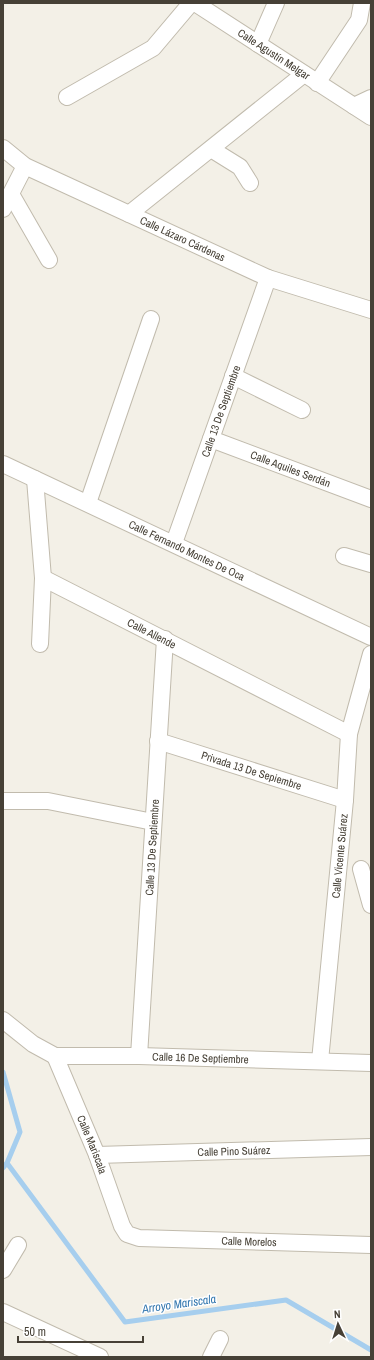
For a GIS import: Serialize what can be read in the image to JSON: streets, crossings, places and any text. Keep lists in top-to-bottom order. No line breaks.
{"streets":{"street":["Calle Agustín Melgar","Calle Lázaro Cárdenas","Calle 13 De Septiembre","Calle Aquiles Serdán","Calle Fernando Montes De Oca","Calle Allende","Privada 13 De Sepiembre","Calle Vicente Suárez","Calle 16 De Septiembre","Calle Mariscala","Calle Pino Suárez","Calle Morelos"]},"crossings":[["Calle Lázaro Cárdenas","Calle 13 De Septiembre"],["Calle 13 De Septiembre","Calle Aquiles Serdán"],["Calle 13 De Septiembre","Calle Fernando Montes De Oca"],["Calle 13 De Septiembre","Calle Allende"],["Calle 13 De Septiembre","Privada 13 De Sepiembre"],["Calle 13 De Septiembre","Calle 16 De Septiembre"],["Calle Allende","Calle Vicente Suárez"],["Privada 13 De Sepiembre","Calle Vicente Suárez"],["Calle Vicente Suárez","Calle 16 De Septiembre"],["Calle 16 De Septiembre","Calle Mariscala"],["Calle Mariscala","Calle Pino Suárez"],["Calle Mariscala","Calle Morelos"]],"water":["Arroyo Mariscala"],"scale_bar":"50 m","north":"top"}
